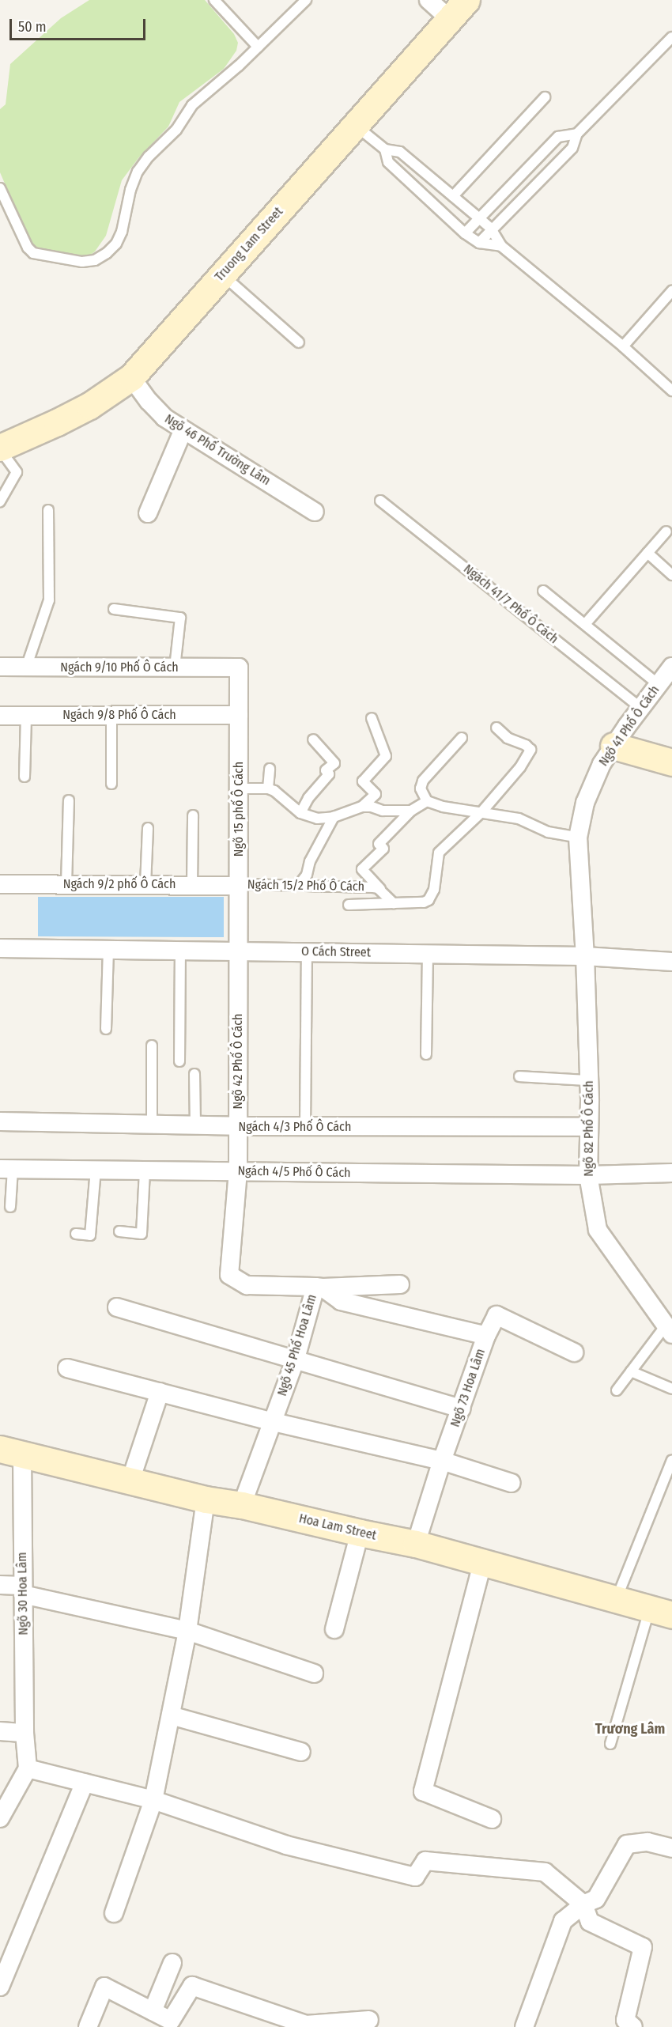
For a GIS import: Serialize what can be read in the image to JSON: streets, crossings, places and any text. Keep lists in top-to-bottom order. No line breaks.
{"streets":{"street":["Truong Lam Street","Ngõ 46 Phố Trường Lâm","Ngách 9/10 Phố Ô Cách","Ngách 9/8 Phố Ô Cách","Ngõ 41 Phố Ô Cách","Ngõ 15 phố Ô Cách","Ngách 9/2 phố Ô Cách","O Cách Street","Ngõ 42 Phố Ô Cách","Ngách 4/3 Phố Ô Cách","Ngõ 82 Phố Ô Cách","Ngách 4/5 Phố Ô Cách","Ngõ 45 Phố Hoa Lâm","Ngõ 73 Hoa Lâm","Hoa Lam Street","Ngõ 30 Hoa Lâm"],"lane":["Ngách 41/7 Phố Ô Cách","Ngách 15/2 Phố Ô Cách"]},"crossings":[["Truong Lam Street","Ngõ 46 Phố Trường Lâm"],["Ngách 41/7 Phố Ô Cách","Ngõ 41 Phố Ô Cách"],["Ngách 9/10 Phố Ô Cách","Ngõ 15 phố Ô Cách"],["Ngách 9/8 Phố Ô Cách","Ngõ 15 phố Ô Cách"],["Ngõ 41 Phố Ô Cách","O Cách Street"],["Ngõ 41 Phố Ô Cách","Ngõ 82 Phố Ô Cách"],["Ngõ 15 phố Ô Cách","Ngách 9/2 phố Ô Cách"],["Ngõ 15 phố Ô Cách","Ngách 15/2 Phố Ô Cách"],["Ngõ 15 phố Ô Cách","O Cách Street"],["Ngõ 15 phố Ô Cách","Ngõ 42 Phố Ô Cách"],["Ngách 9/2 phố Ô Cách","Ngách 15/2 Phố Ô Cách"],["O Cách Street","Ngõ 42 Phố Ô Cách"],["O Cách Street","Ngõ 82 Phố Ô Cách"],["Ngõ 42 Phố Ô Cách","Ngách 4/3 Phố Ô Cách"],["Ngõ 42 Phố Ô Cách","Ngách 4/5 Phố Ô Cách"],["Ngõ 42 Phố Ô Cách","Ngõ 45 Phố Hoa Lâm"],["Ngách 4/3 Phố Ô Cách","Ngõ 82 Phố Ô Cách"],["Ngõ 82 Phố Ô Cách","Ngách 4/5 Phố Ô Cách"],["Ngách 4/5 Phố Ô Cách","Ngõ 45 Phố Hoa Lâm"],["Ngõ 45 Phố Hoa Lâm","Hoa Lam Street"],["Ngõ 73 Hoa Lâm","Hoa Lam Street"],["Hoa Lam Street","Ngõ 30 Hoa Lâm"]],"districts":["Trương Lâm"],"scale_bar":"50 m"}
